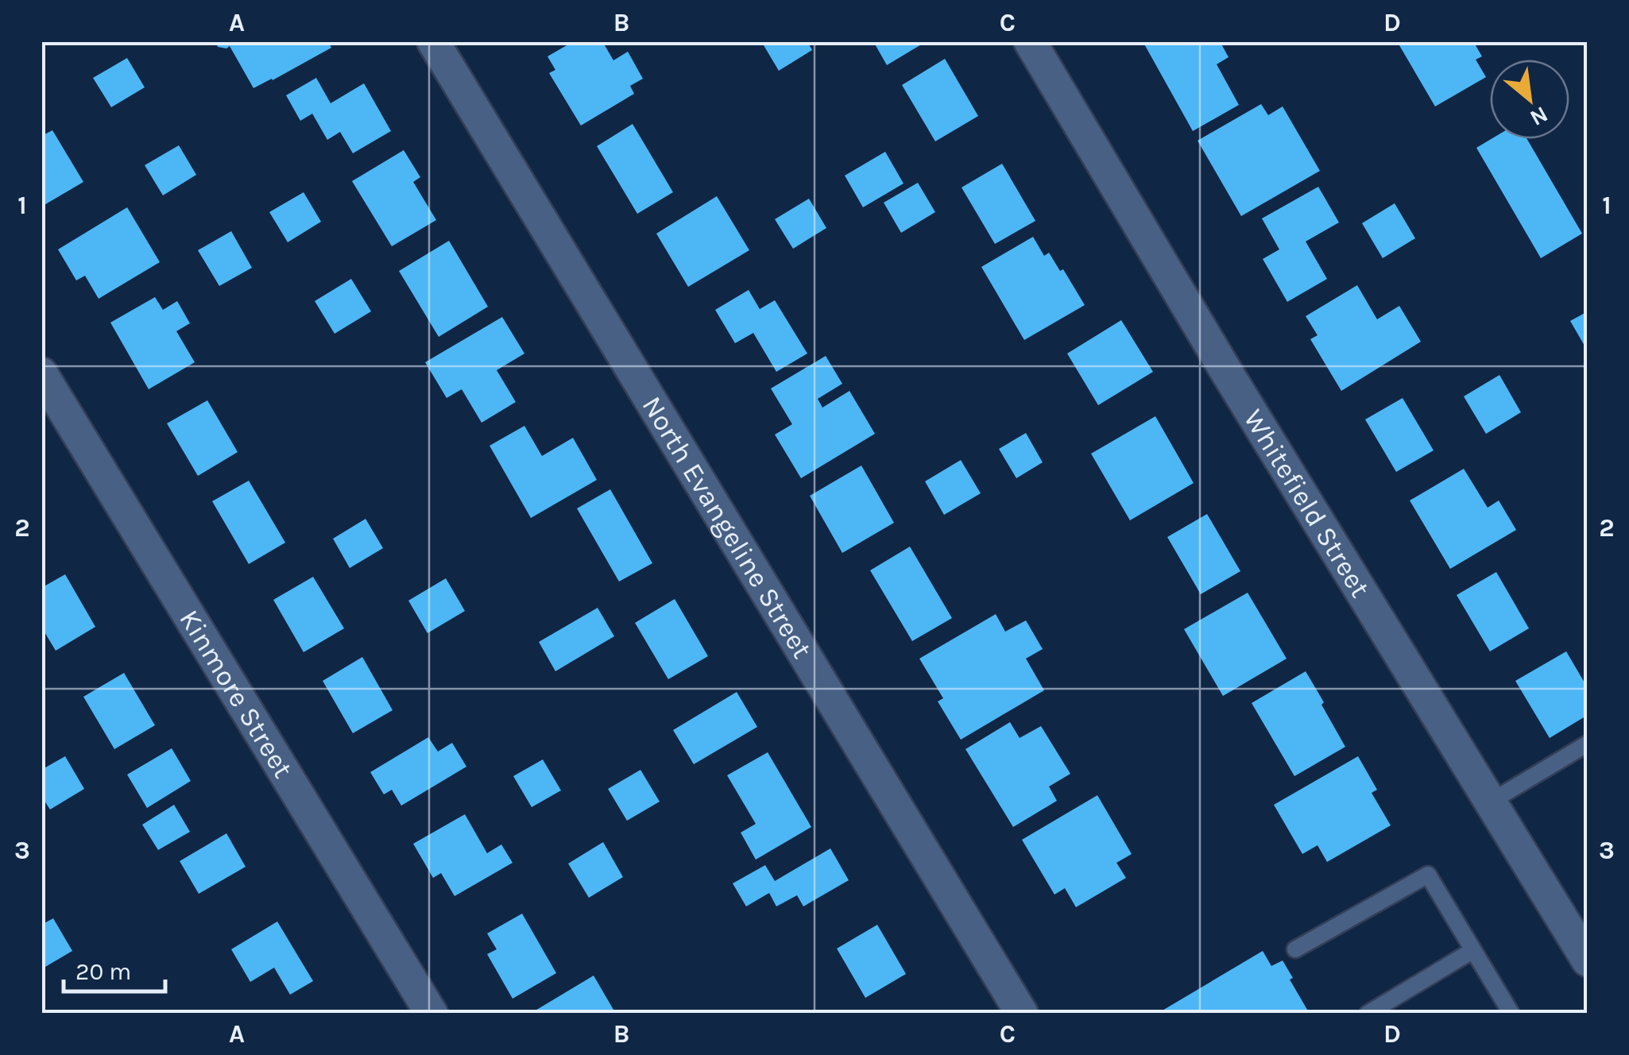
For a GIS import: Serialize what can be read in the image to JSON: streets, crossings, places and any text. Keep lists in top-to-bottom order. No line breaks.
{"streets":{"street":["Whitefield Street","North Evangeline Street","Kinmore Street"]},"scale_bar":"20 m","north":"bottom right","grid":{"columns":["A","B","C","D"],"rows":["1","2","3"]}}
